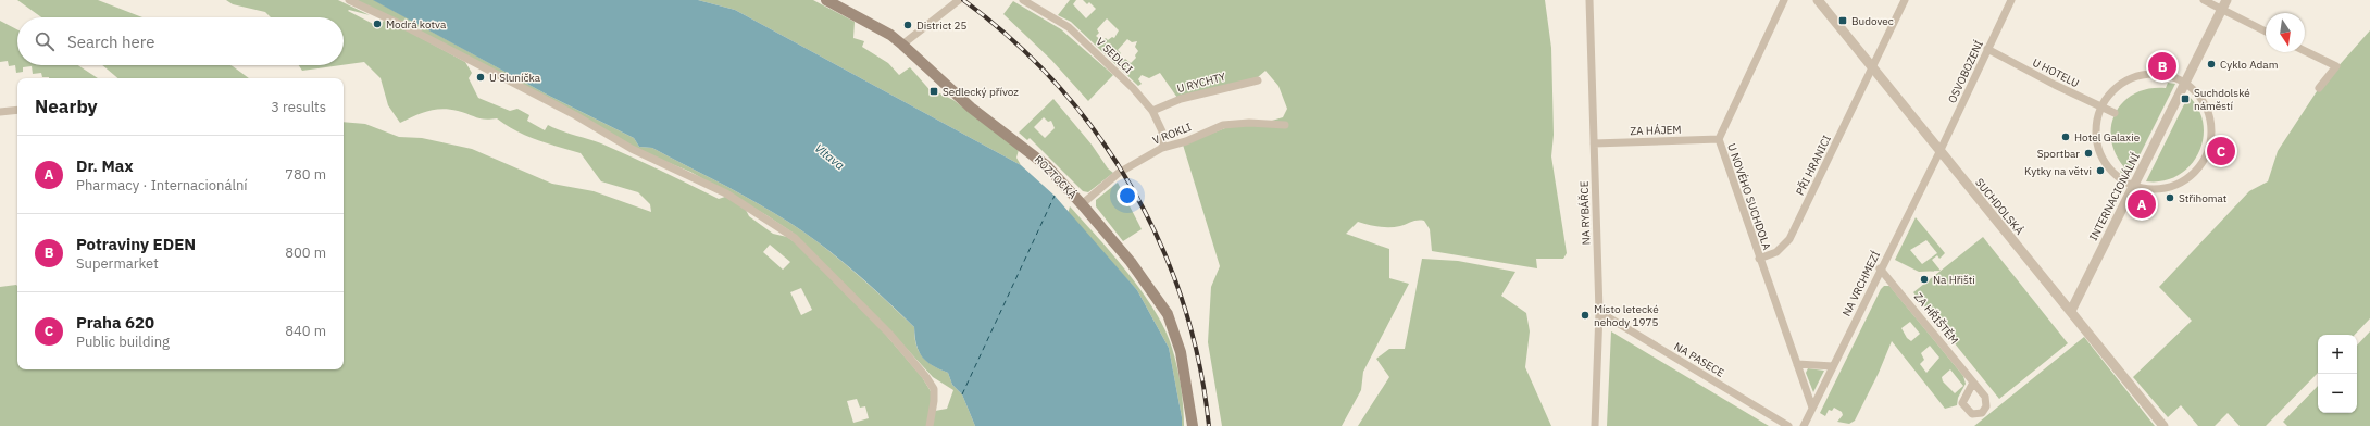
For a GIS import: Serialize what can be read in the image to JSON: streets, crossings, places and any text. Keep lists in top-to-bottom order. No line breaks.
{"streets":{"main road":["ROZTOCKÁ"],"street":["V SEDLCI","OSVOBOZENÍ","U HOTELU","U RYCHTY","ZA HÁJEM","V ROKLI","PŘI HRANICI","U NOVÉHO SUCHDOLA","INTERNACIONÁLNÍ","SUCHDOLSKÁ","NA RYBÁŘCE","NA VRCHMEZÍ","ZA HŘIŠTĚM","NA PASECE"]},"crossings":[["V SEDLCI","U RYCHTY"],["V SEDLCI","V ROKLI"],["OSVOBOZENÍ","U HOTELU"],["OSVOBOZENÍ","SUCHDOLSKÁ"],["OSVOBOZENÍ","NA VRCHMEZÍ"],["ZA HÁJEM","U NOVÉHO SUCHDOLA"],["ZA HÁJEM","NA RYBÁŘCE"],["V ROKLI","ROZTOCKÁ"],["PŘI HRANICI","U NOVÉHO SUCHDOLA"],["PŘI HRANICI","SUCHDOLSKÁ"],["U NOVÉHO SUCHDOLA","NA VRCHMEZÍ"],["INTERNACIONÁLNÍ","SUCHDOLSKÁ"],["SUCHDOLSKÁ","NA VRCHMEZÍ"],["NA RYBÁŘCE","NA PASECE"],["NA VRCHMEZÍ","ZA HŘIŠTĚM"]],"water":["Vltava"],"places":{"transit":["Budovec","Sedlecký přívoz","Suchdolské náměstí"],"other":["Modrá kotva","District 25","Cyklo Adam","U Sluníčka","Hotel Galaxie","Sportbar","Kytky na větvi","Střihomat","Na Hřišti","Místo letecké nehody 1975"]},"north":"bottom","page":{"search":"Search here","pins":["B","C","A"],"heading":["Nearby","3 results"],"list":[{"mark":"A","name":"Dr. Max","note":"Pharmacy · Internacionální","value":"780 m"},{"mark":"B","name":"Potraviny EDEN","note":"Supermarket","value":"800 m"},{"mark":"C","name":"Praha 620","note":"Public building","value":"840 m"}],"map_buttons":["+","−"]}}
